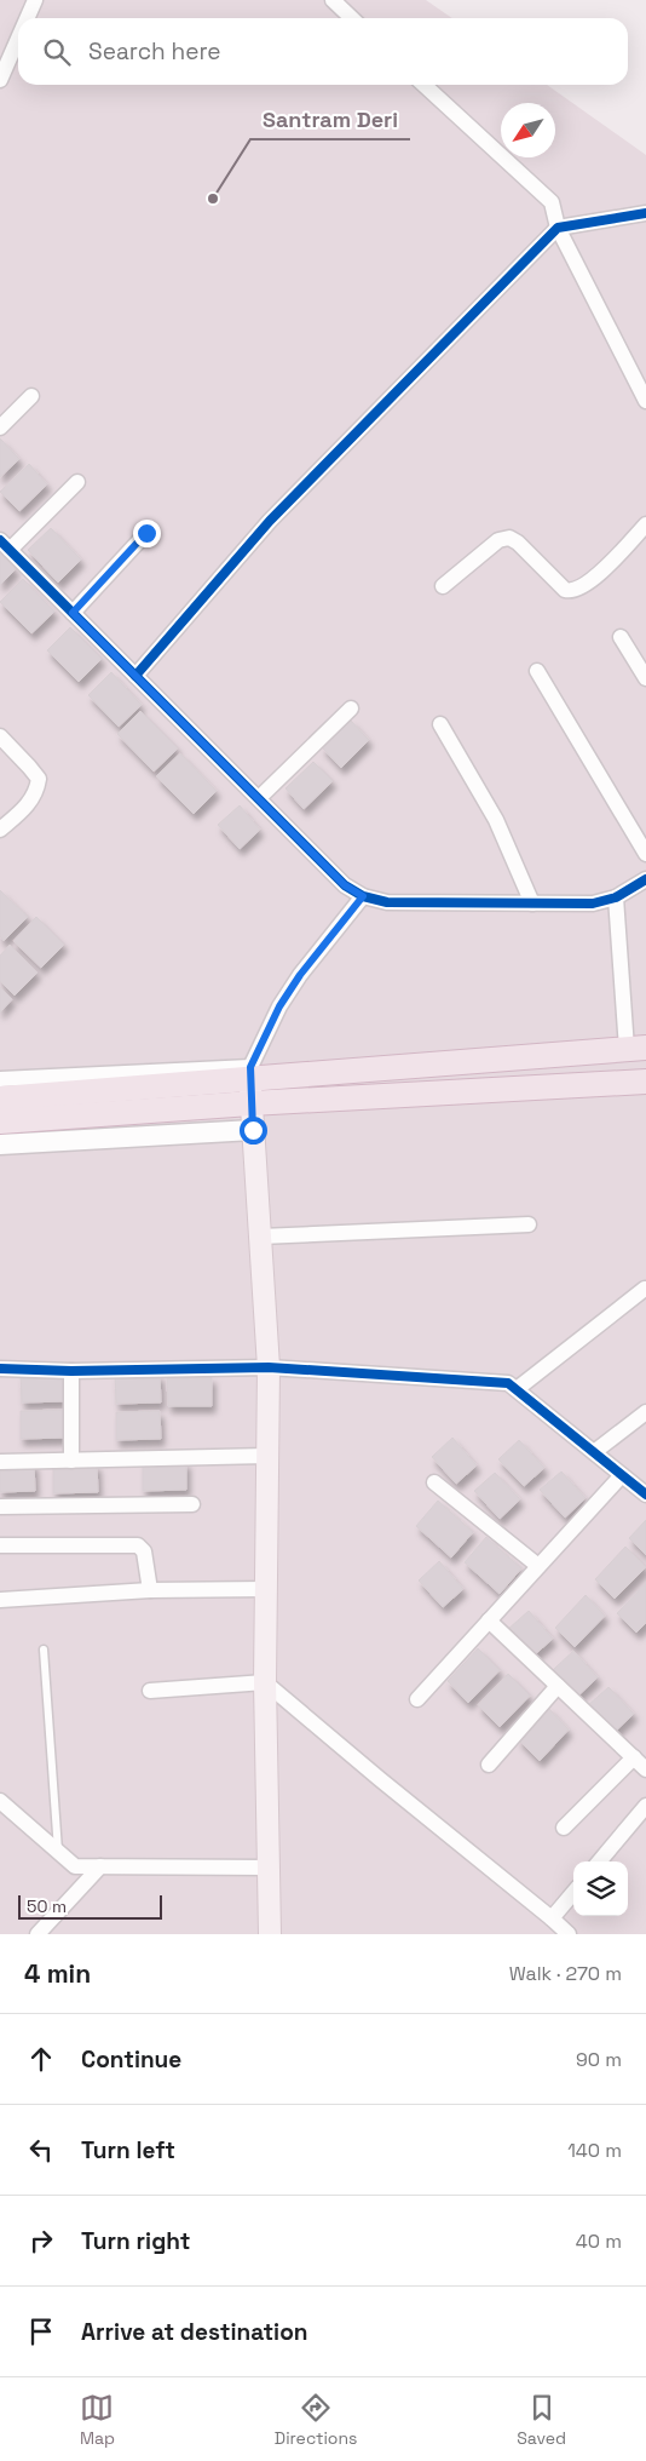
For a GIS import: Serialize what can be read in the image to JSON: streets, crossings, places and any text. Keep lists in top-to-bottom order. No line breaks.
{"places":["Santram Deri"],"scale_bar":"50 m","north":"bottom left","page":{"search":"Search here","scale":"50 m","heading":["4 min","Walk · 270 m"],"list":[["Continue","90 m"],["Turn left","140 m"],["Turn right","40 m"],"Arrive at destination"],"nav":["Map","Directions","Saved"]}}
